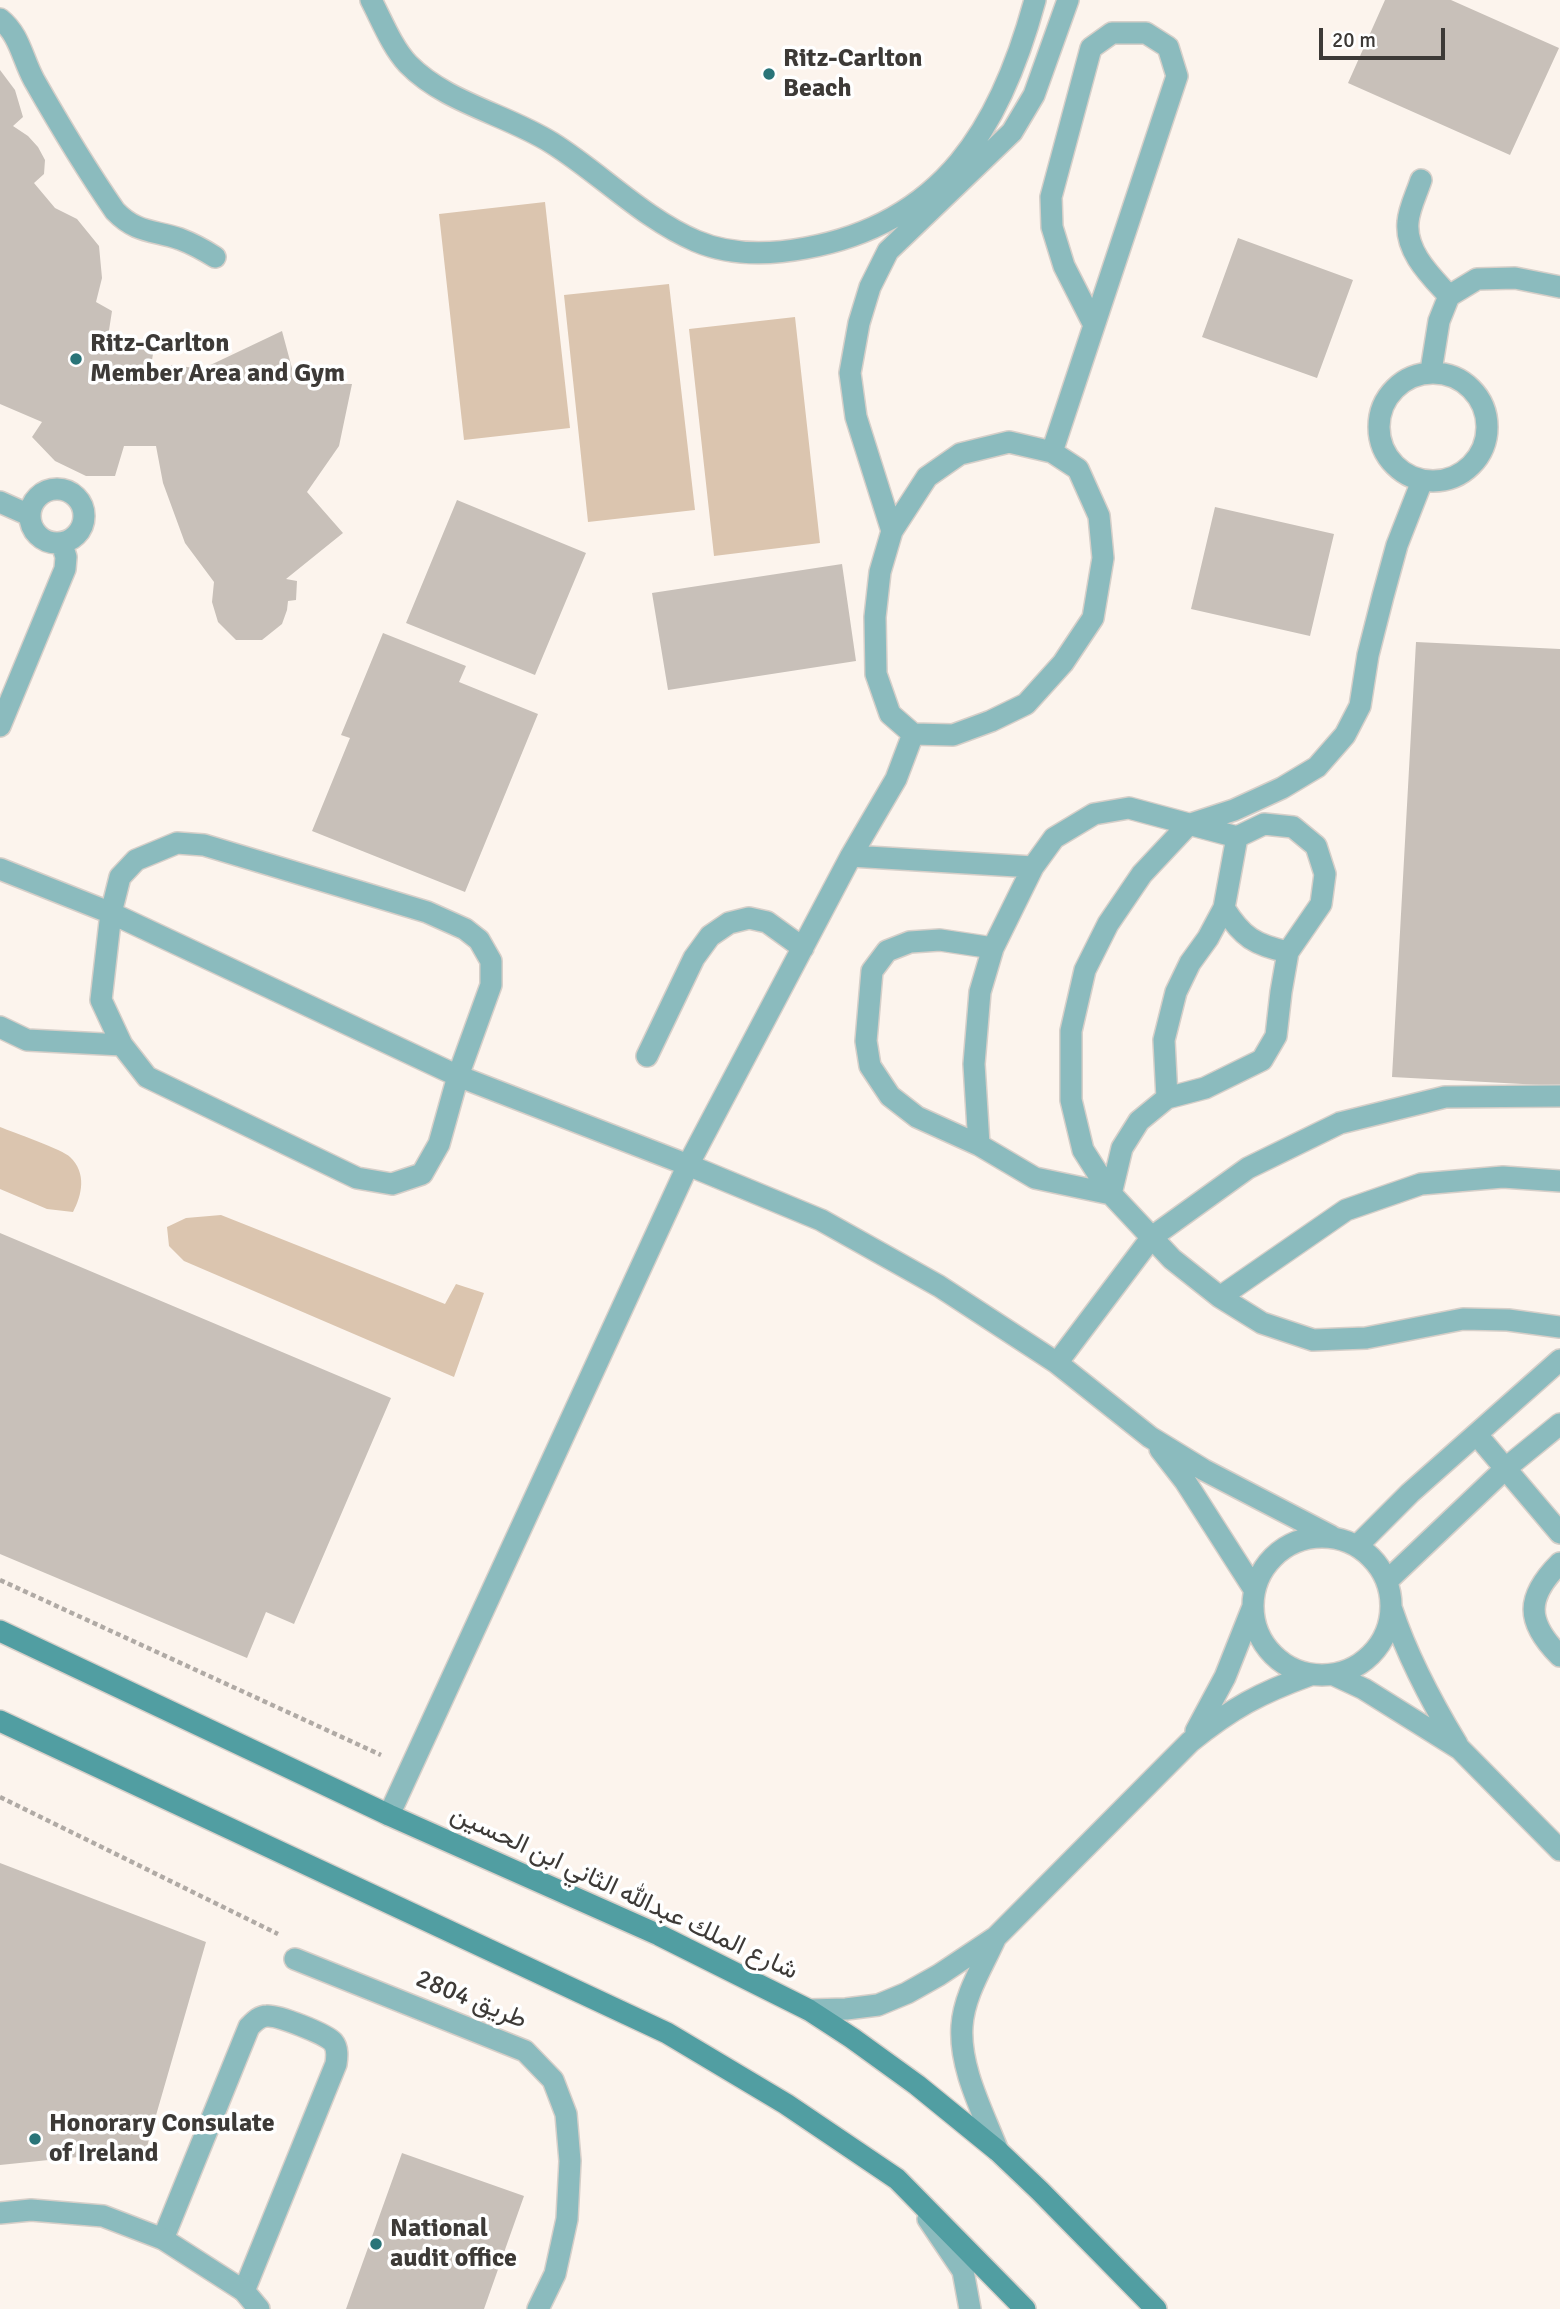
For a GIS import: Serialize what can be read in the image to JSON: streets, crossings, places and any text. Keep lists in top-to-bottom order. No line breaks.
{"streets":{"main road":["شارع الملك عبدالله الثاني ابن الحسين"],"street":["طريق 2804"]},"places":["Ritz-Carlton Beach","Ritz-Carlton Member Area and Gym","Honorary Consulate of Ireland","National audit office"],"scale_bar":"20 m"}
